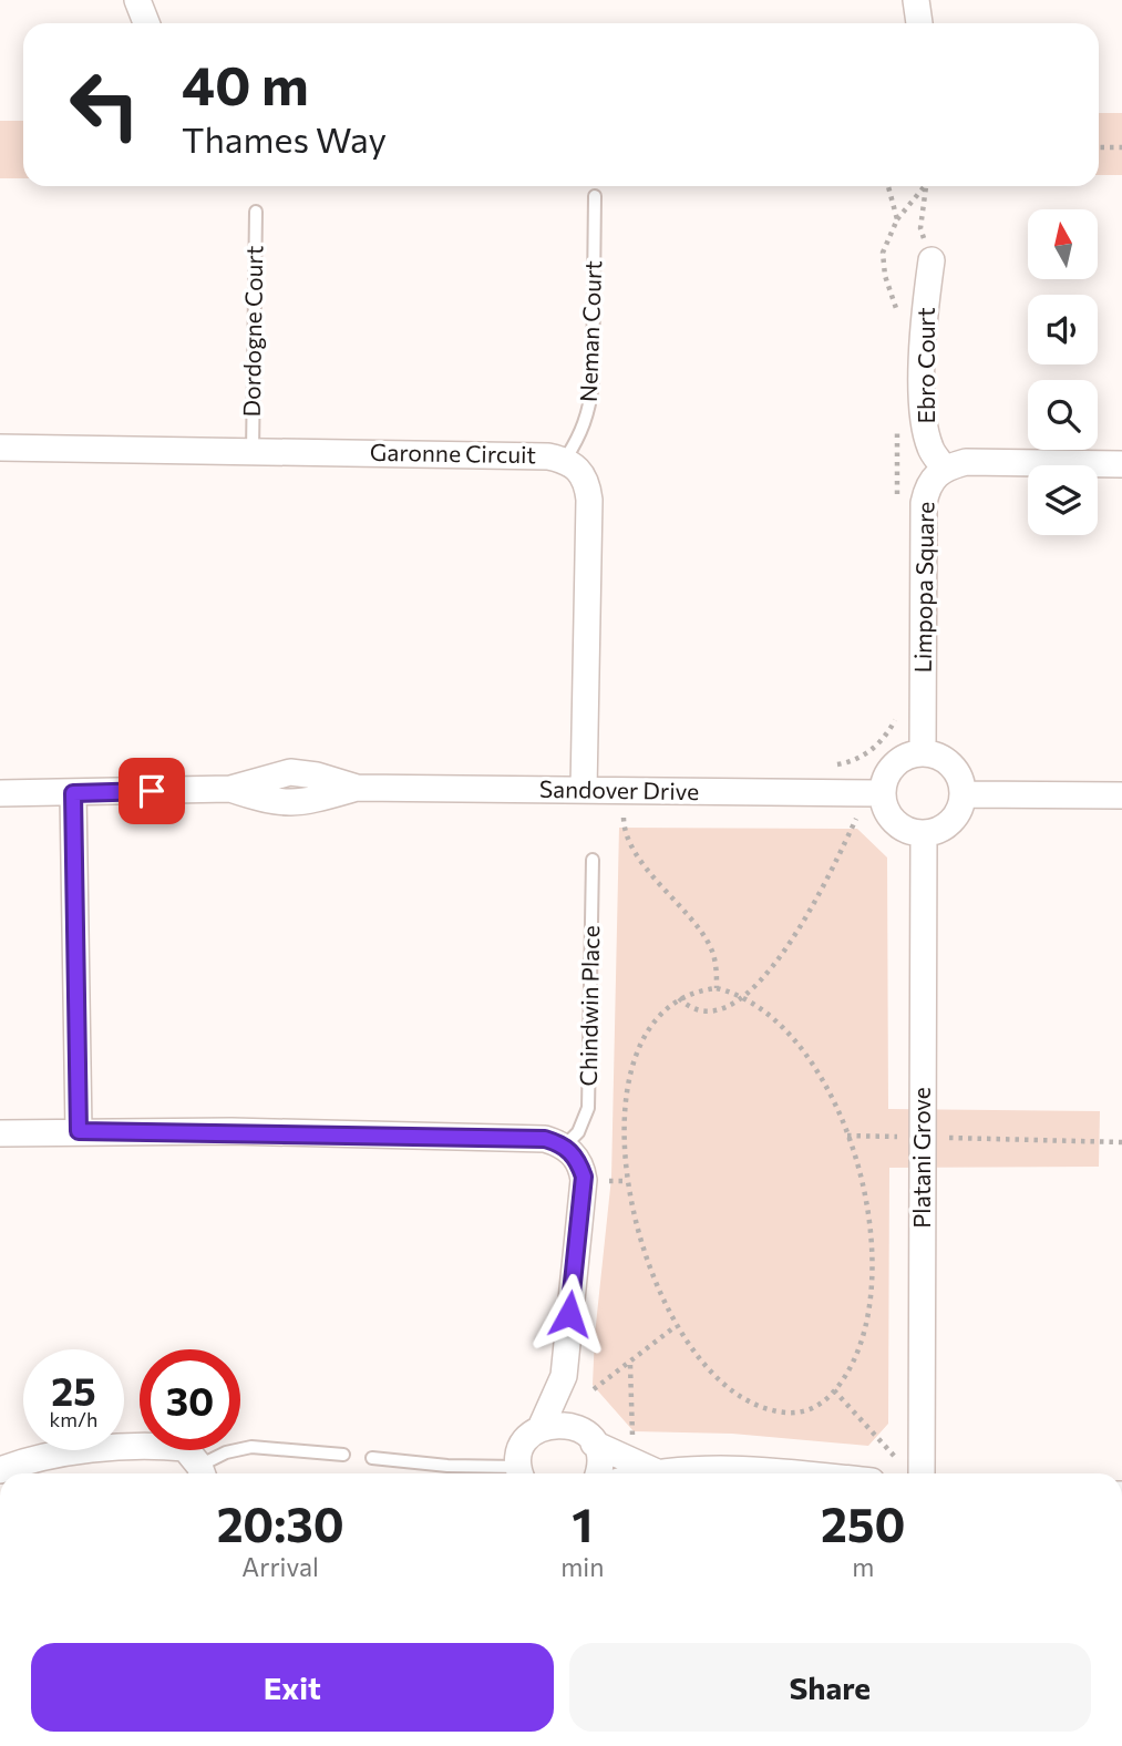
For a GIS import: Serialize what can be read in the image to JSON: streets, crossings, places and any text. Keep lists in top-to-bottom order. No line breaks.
{"streets":{"street":["Ebro Court","Garonne Circuit","Limpopa Square","Sandover Drive","Platani Grove"],"lane":["Dordogne Court","Neman Court","Chindwin Place"]},"crossings":[["Dordogne Court","Garonne Circuit"],["Neman Court","Garonne Circuit"],["Ebro Court","Limpopa Square"],["Garonne Circuit","Sandover Drive"],["Limpopa Square","Sandover Drive"],["Limpopa Square","Platani Grove"],["Sandover Drive","Platani Grove"]],"north":"top","page":{"turn":["40 m","Thames Way"],"speed":"25 km/h","limit":"30","eta":["20:30","Arrival","1","min","250","m"],"buttons":["Exit","Share"]}}
